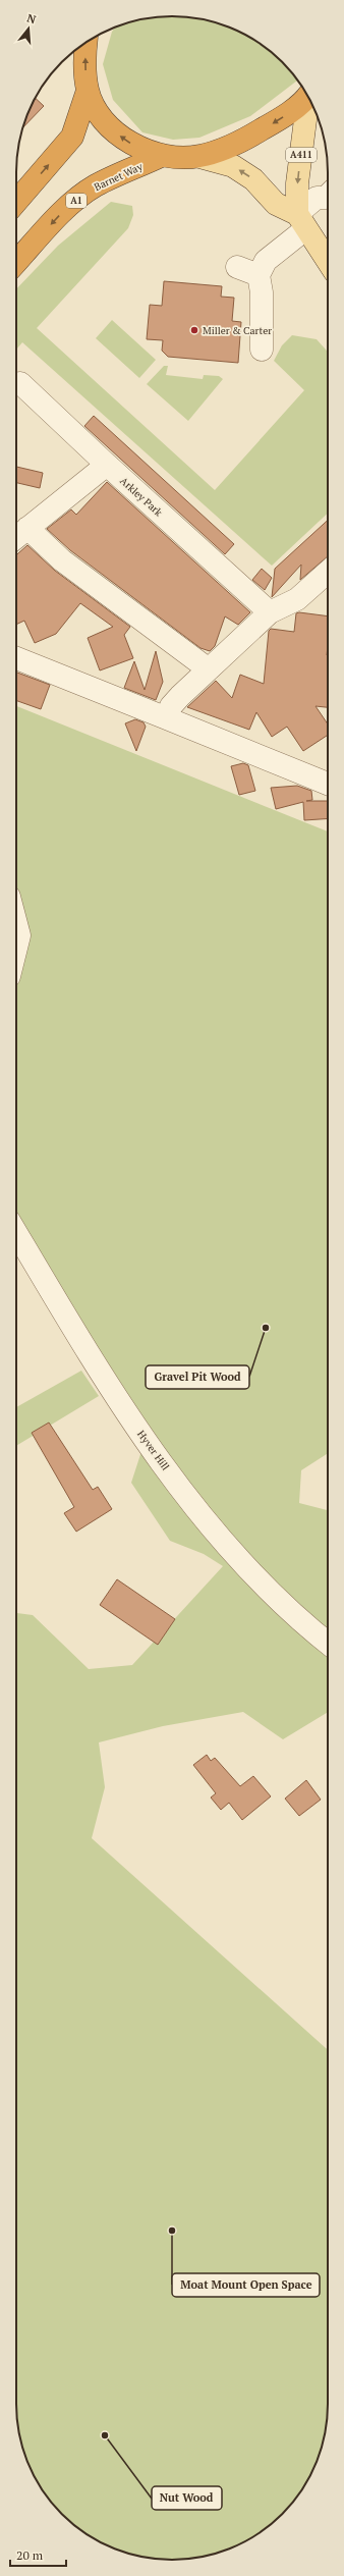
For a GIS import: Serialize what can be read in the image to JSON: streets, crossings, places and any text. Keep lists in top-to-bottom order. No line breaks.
{"streets":{"highway":["Barnet Way","A1"],"main road":["A411"],"street":["Arkley Park","Hyver Hill"]},"places":["Miller & Carter","Gravel Pit Wood","Moat Mount Open Space","Nut Wood"],"scale_bar":"20 m","north":"top"}
